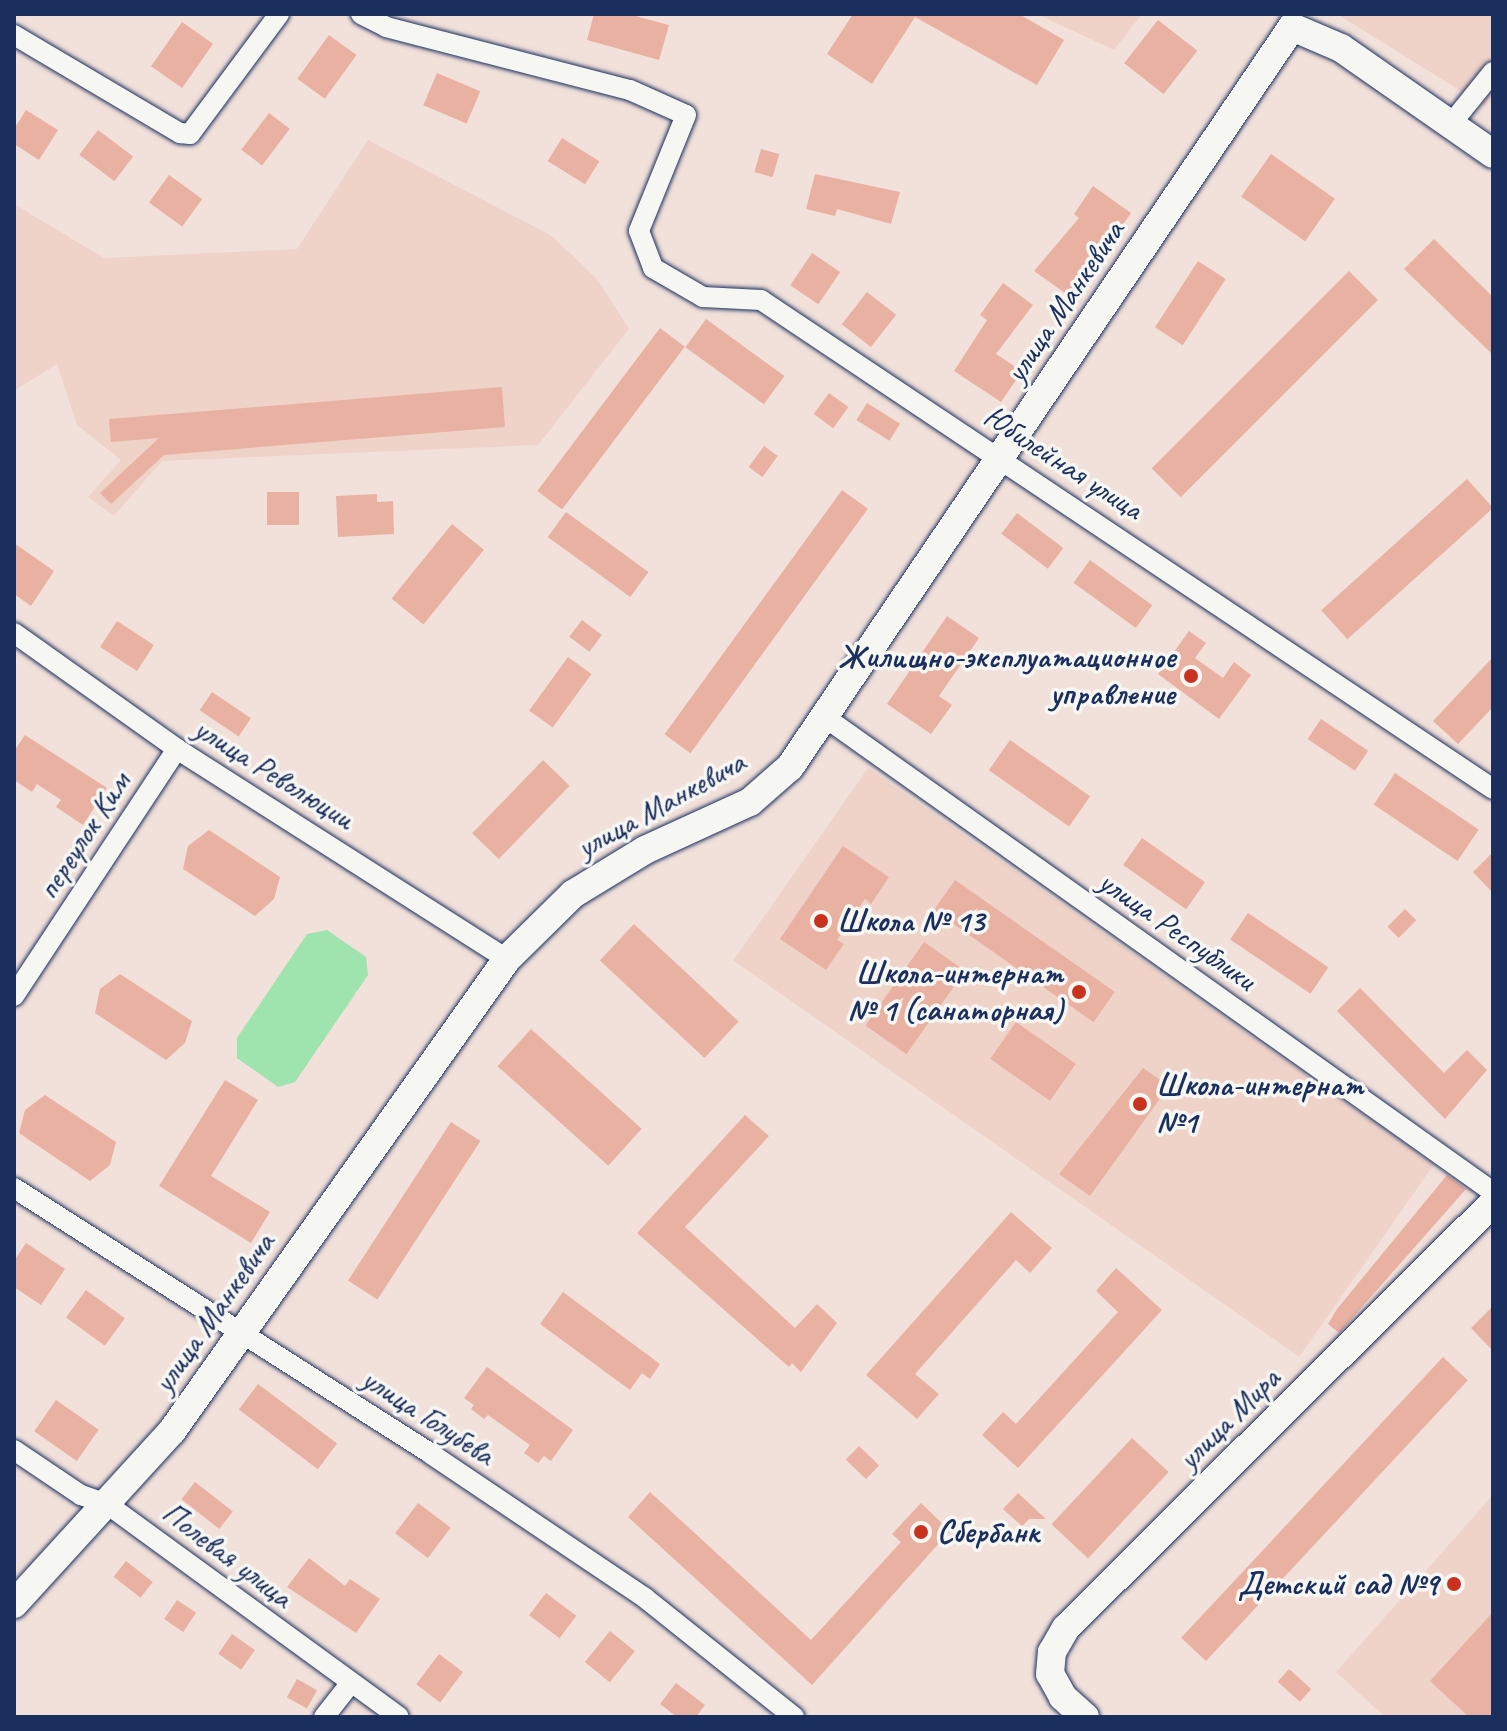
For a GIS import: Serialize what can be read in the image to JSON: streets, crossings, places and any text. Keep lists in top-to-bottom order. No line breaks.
{"streets":{"street":["улица Манкевича","Юбилейная улица","улица Революции","переулок Ким","улица Республики","улица Голубева","улица Мира","Полевая улица"]},"crossings":[["улица Манкевича","Юбилейная улица"],["улица Манкевича","улица Революции"],["улица Манкевича","улица Республики"],["улица Манкевича","улица Голубева"],["улица Манкевича","Полевая улица"],["улица Революции","переулок Ким"]],"places":["Жилищно-эксплуатационное управление","Школа № 13","Школа-интернат № 1 (санаторная)","Школа-интернат №1","Сбербанк","Детский сад №9"]}
